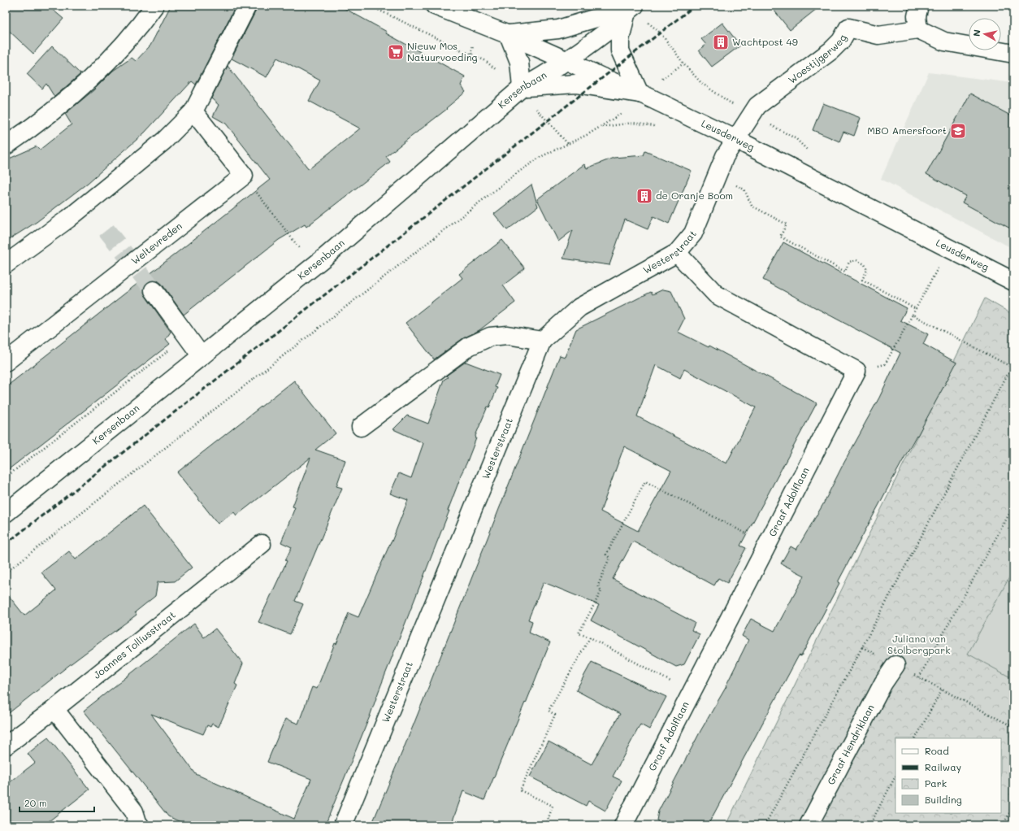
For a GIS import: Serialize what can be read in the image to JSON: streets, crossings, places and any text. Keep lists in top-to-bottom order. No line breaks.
{"streets":{"street":["Woestijgerweg","Kersenbaan","Leusderweg","Weltevreden","Westerstraat","Graaf Adolflaan","Joannes Tolliusstraat","Graaf Hendriklaan"]},"crossings":[["Woestijgerweg","Leusderweg"],["Woestijgerweg","Westerstraat"],["Kersenbaan","Leusderweg"],["Leusderweg","Westerstraat"]],"parks":["Juliana van Stolbergpark"],"places":{"building":["Wachtpost 49","de Oranje Boom"],"supermarket":["Nieuw Mos Natuurvoeding"],"school or university":["MBO Amersfoort"]},"legend":["Road","Railway","Park","Building"],"scale_bar":"20 m","north":"left"}
